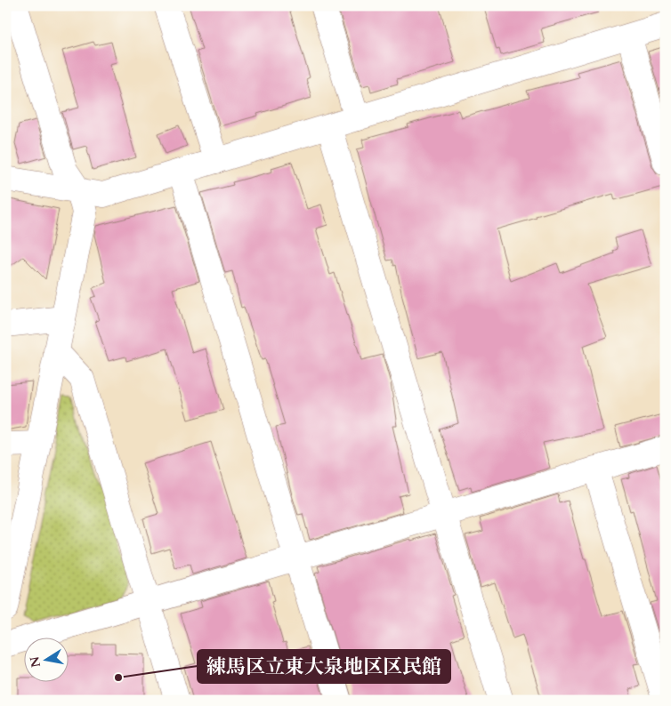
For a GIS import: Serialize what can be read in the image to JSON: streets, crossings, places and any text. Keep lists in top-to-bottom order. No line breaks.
{"places":["練馬区立東大泉地区区民館"],"north":"left"}
